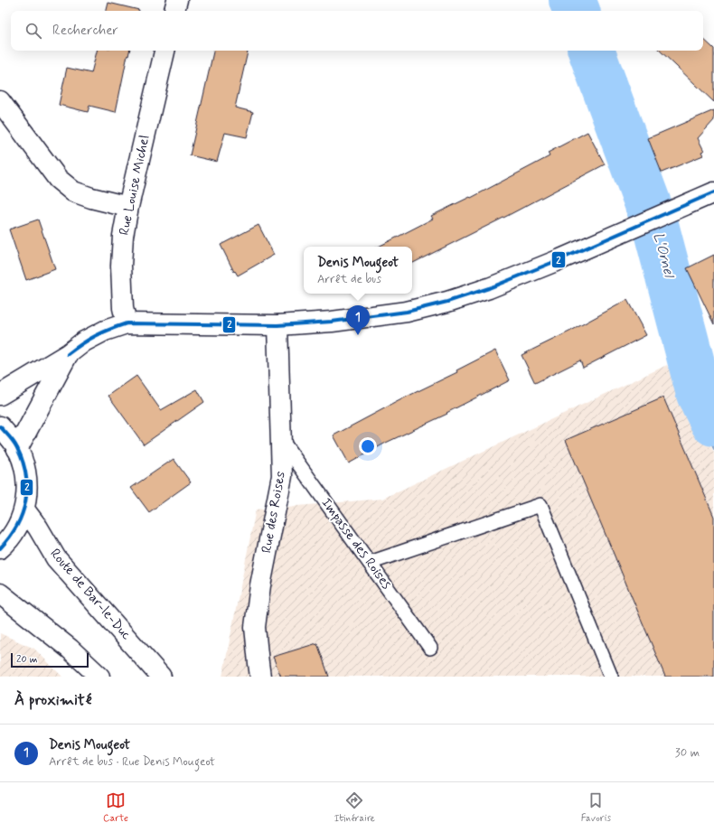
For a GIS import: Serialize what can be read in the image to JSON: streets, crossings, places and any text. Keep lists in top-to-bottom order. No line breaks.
{"streets":{"street":["Rue Louise Michel","Rue des Roises","Route de Bar-le-Duc"],"lane":["Impasse des Roises"]},"crossings":[["Rue des Roises","Impasse des Roises"]],"water":["L'Ornel"],"lines":["transit line 2"],"scale_bar":"20 m","page":{"search":"Rechercher","popup":["Denis Mougeot","Arrêt de bus"],"pins":"1","scale":"20 m","heading":"À proximité","list":[{"mark":"1","name":"Denis Mougeot","note":"Arrêt de bus · Rue Denis Mougeot","value":"30 m"}],"nav":["Carte","Itinéraire","Favoris"]}}
